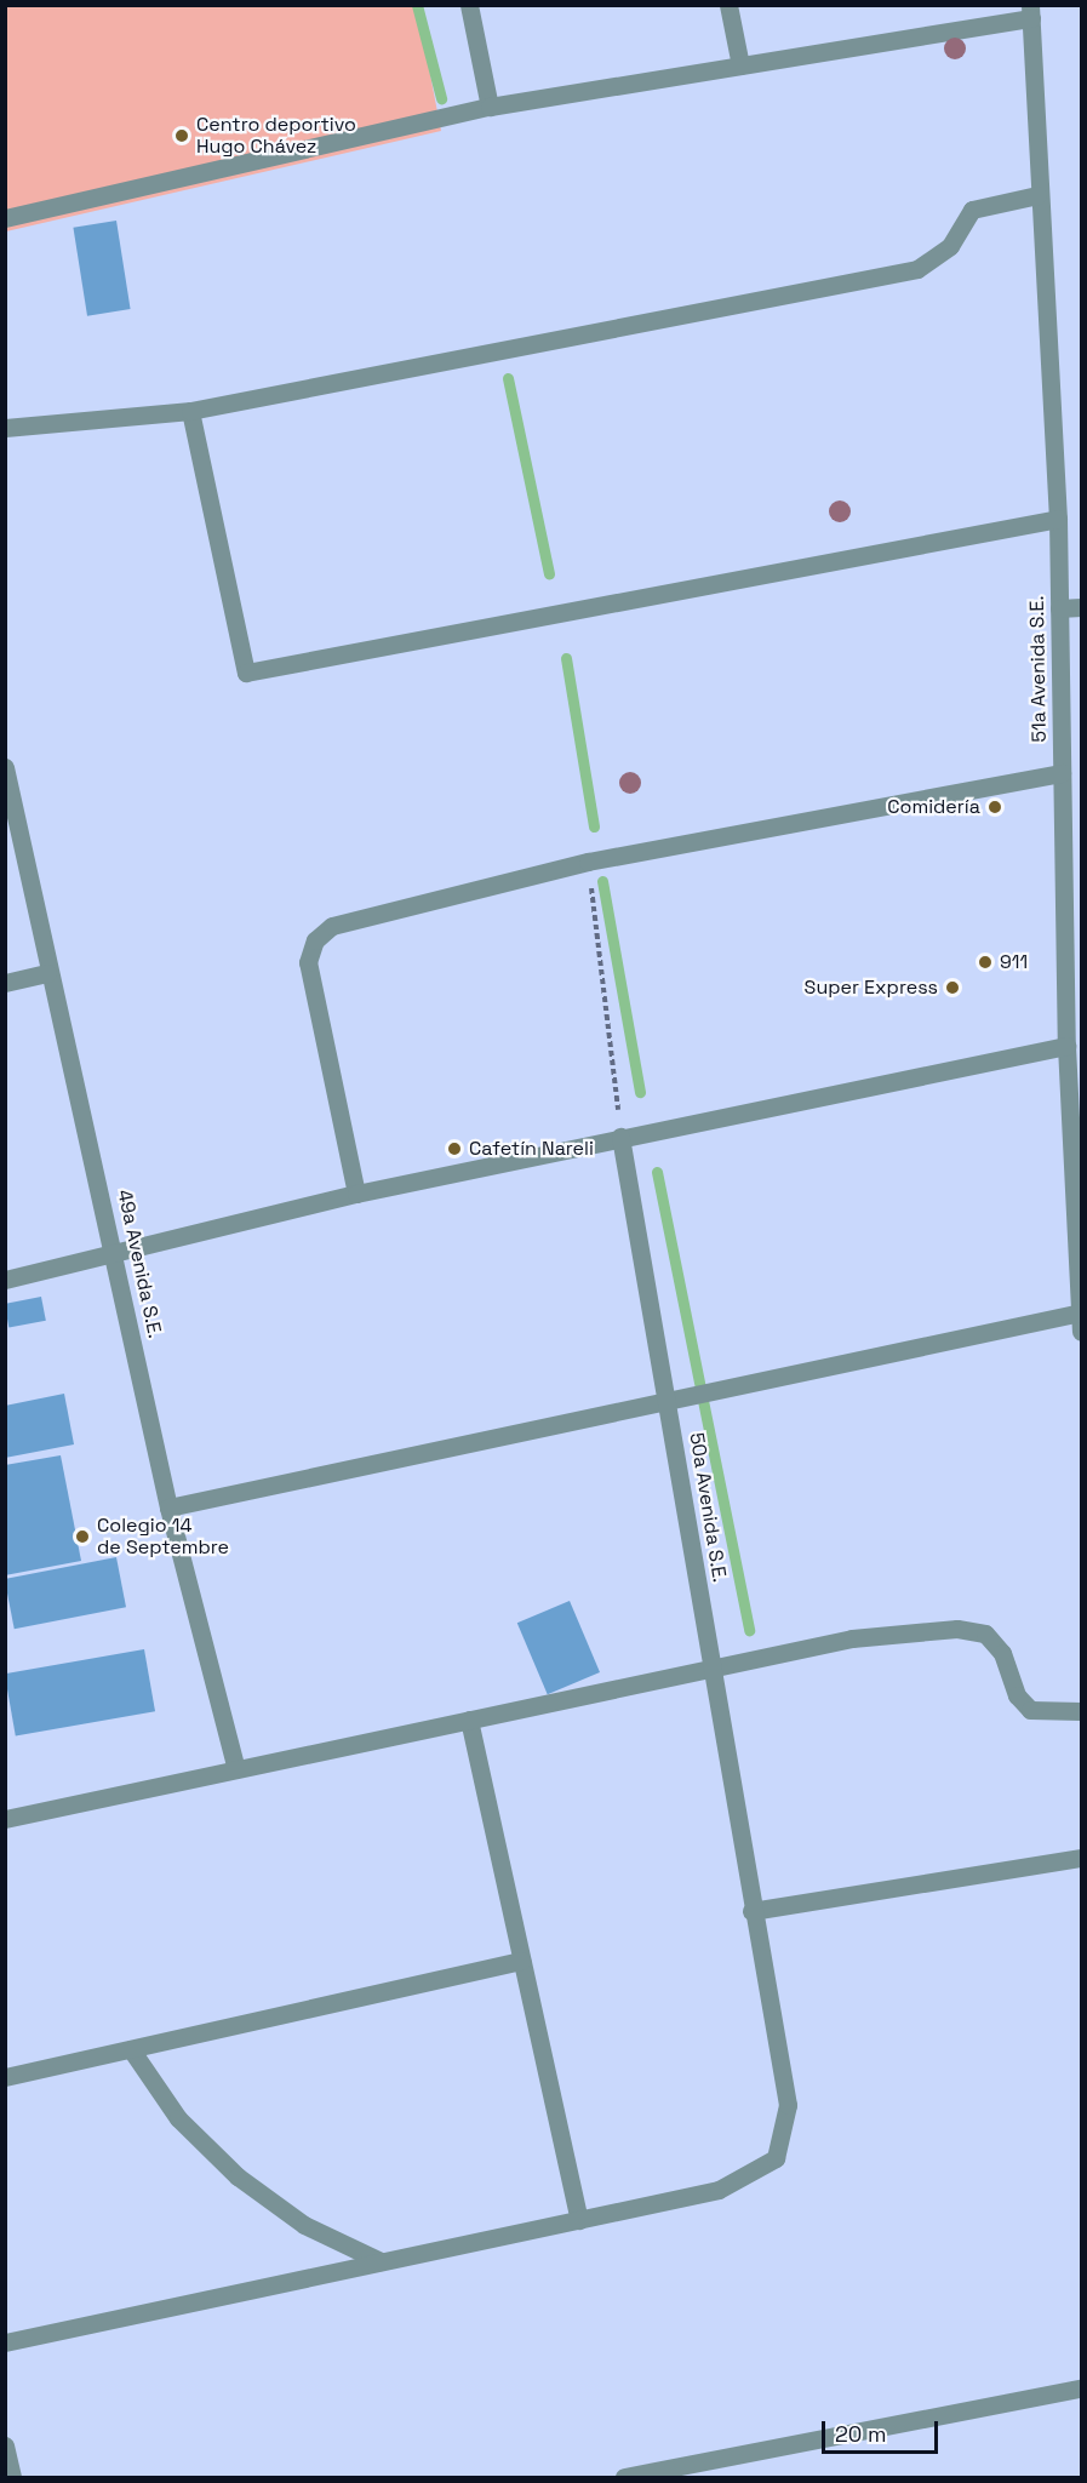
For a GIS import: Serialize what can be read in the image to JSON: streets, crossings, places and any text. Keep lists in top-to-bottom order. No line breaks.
{"streets":{"street":["51a Avenida S.E.","49a Avenida S.E.","50a Avenida S.E."]},"places":["Centro deportivo Hugo Chávez","Comidería","911","Super Express","Cafetín Nareli","Colegio 14 de Septembre"],"scale_bar":"20 m"}
